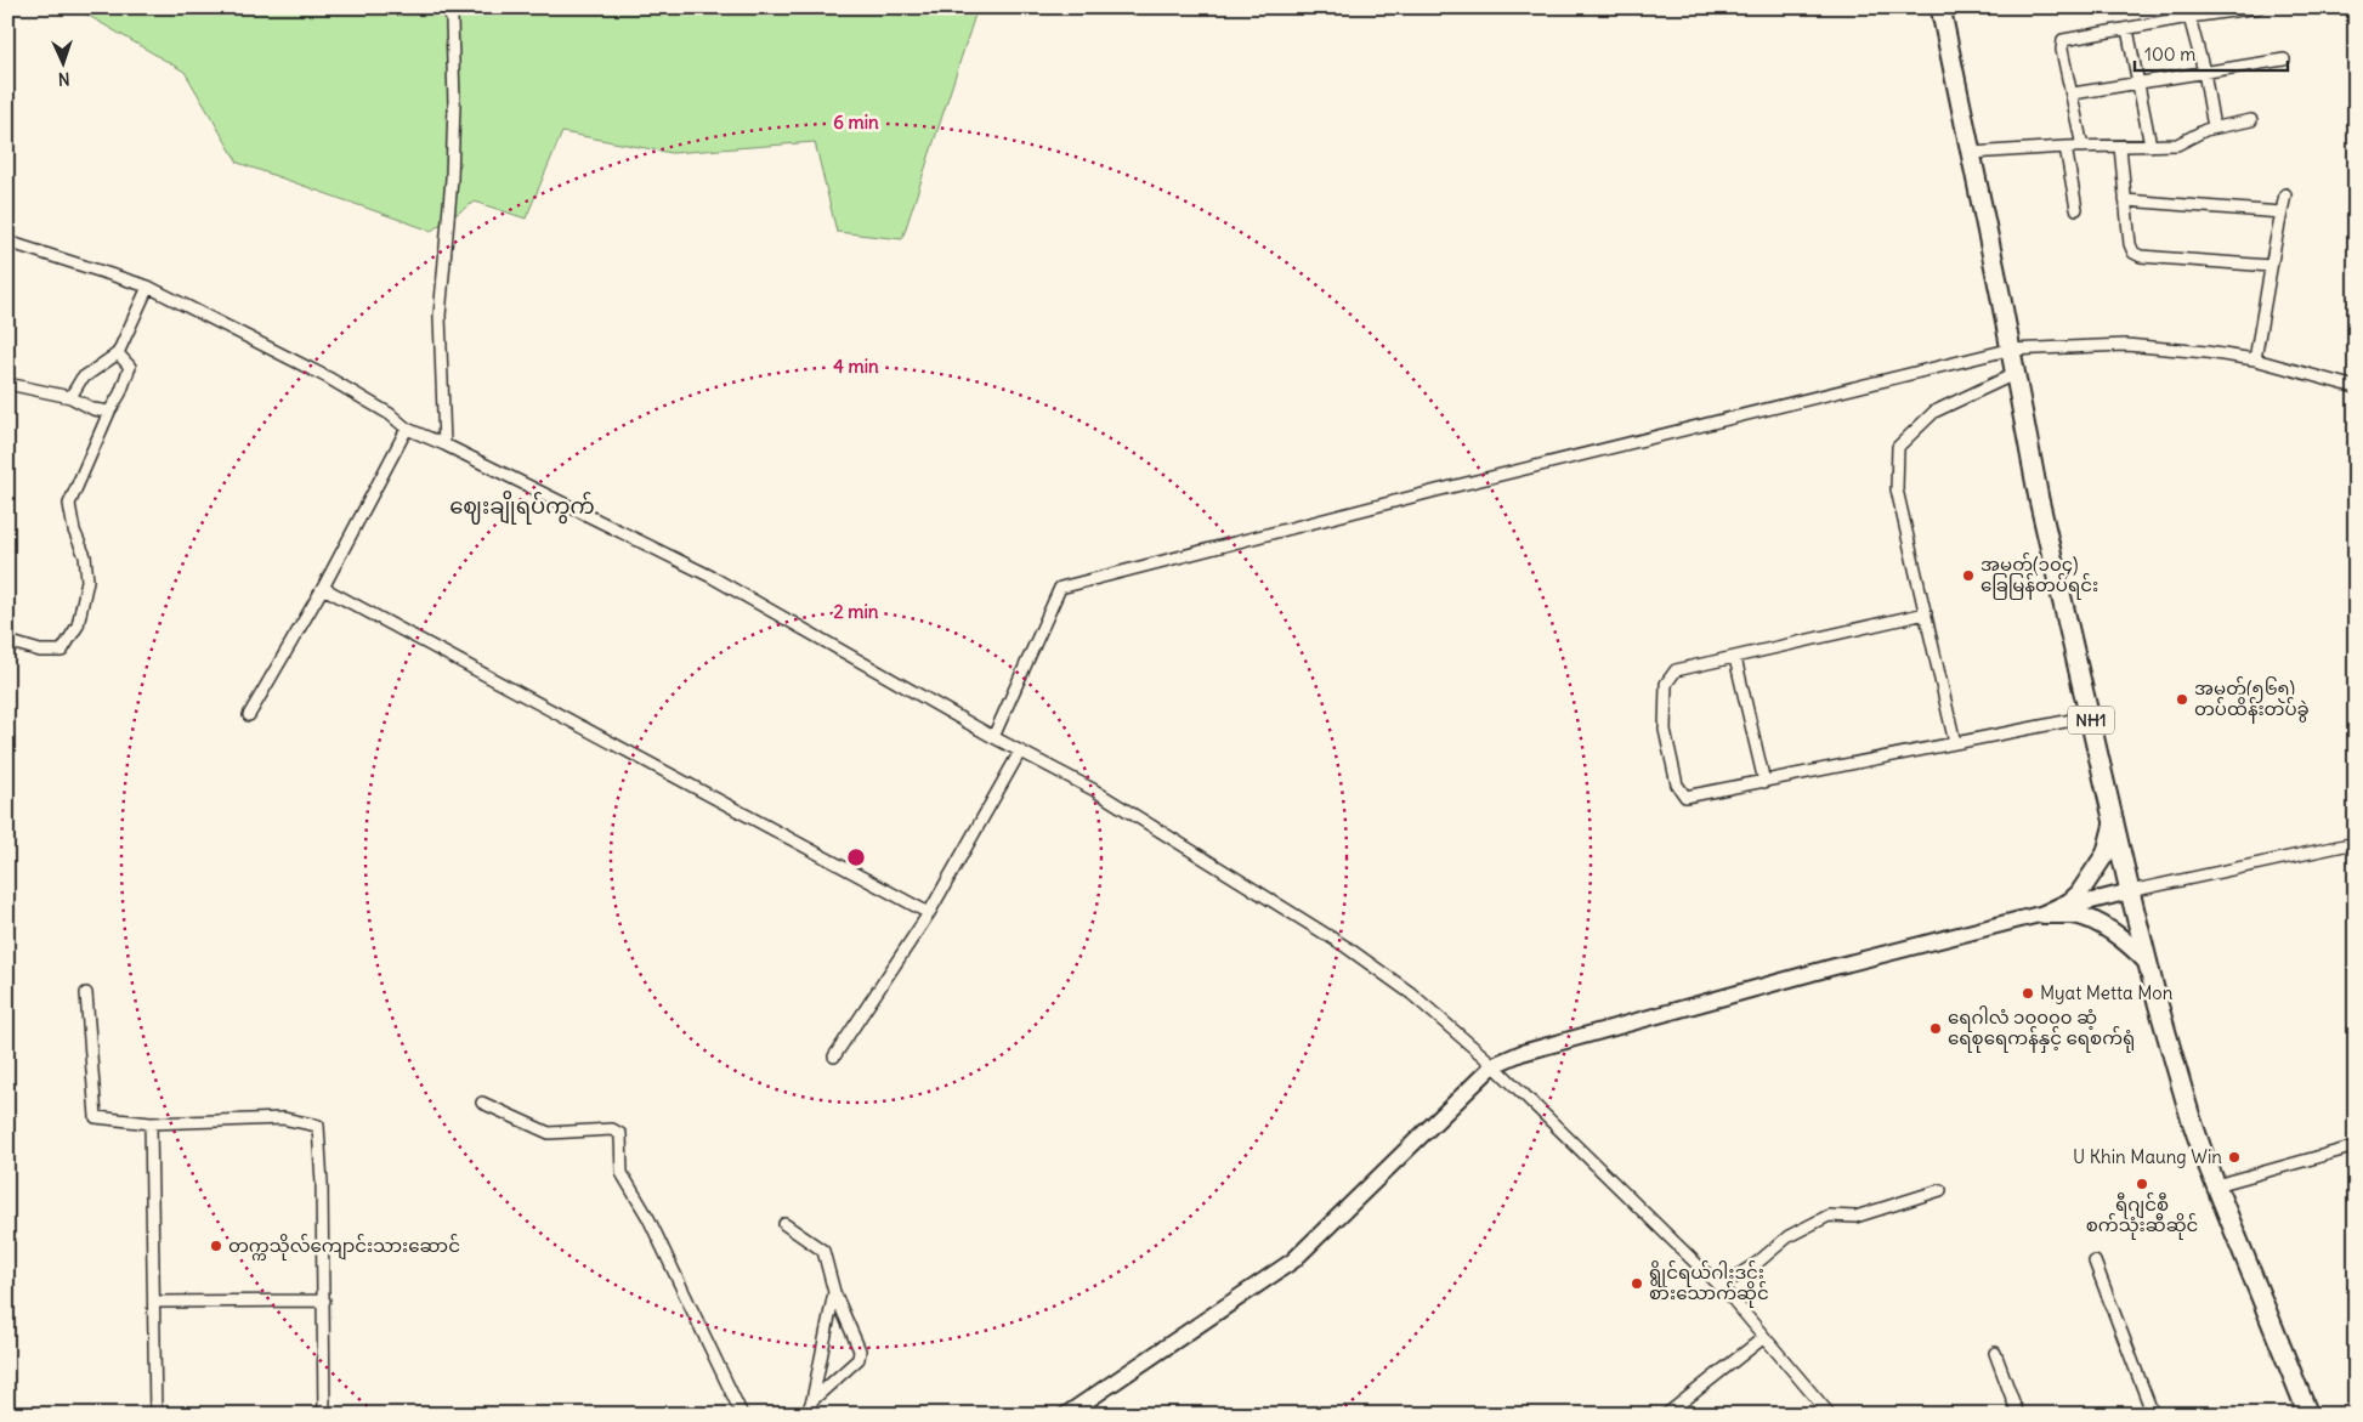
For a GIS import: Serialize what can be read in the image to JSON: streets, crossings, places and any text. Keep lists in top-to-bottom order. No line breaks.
{"streets":{"highway":["NH1"]},"districts":["ဈေးချိုရပ်ကွက်"],"places":["အမှတ်(၁၀၄) ခြေမြန်တပ်ရင်း","အမှတ်(၅၆၅) တပ်ထိန်းတပ်ခွဲ","Myat Metta Mon","ရေဂါလံ ၁၀၀၀၀ ဆံ့ ရေစုရေကန်နှင့် ရေစက်ရုံ","U Khin Maung Win","ရီဂျင်စီ စက်သုံးဆီဆိုင်","တက္ကသိုလ်ကျောင်းသားဆောင်","ရွိုင်ရယ်ဂါးဒင်း စားသောက်ဆိုင်"],"scale_bar":"100 m","north":"bottom","rings":["6 min","4 min","2 min"]}
